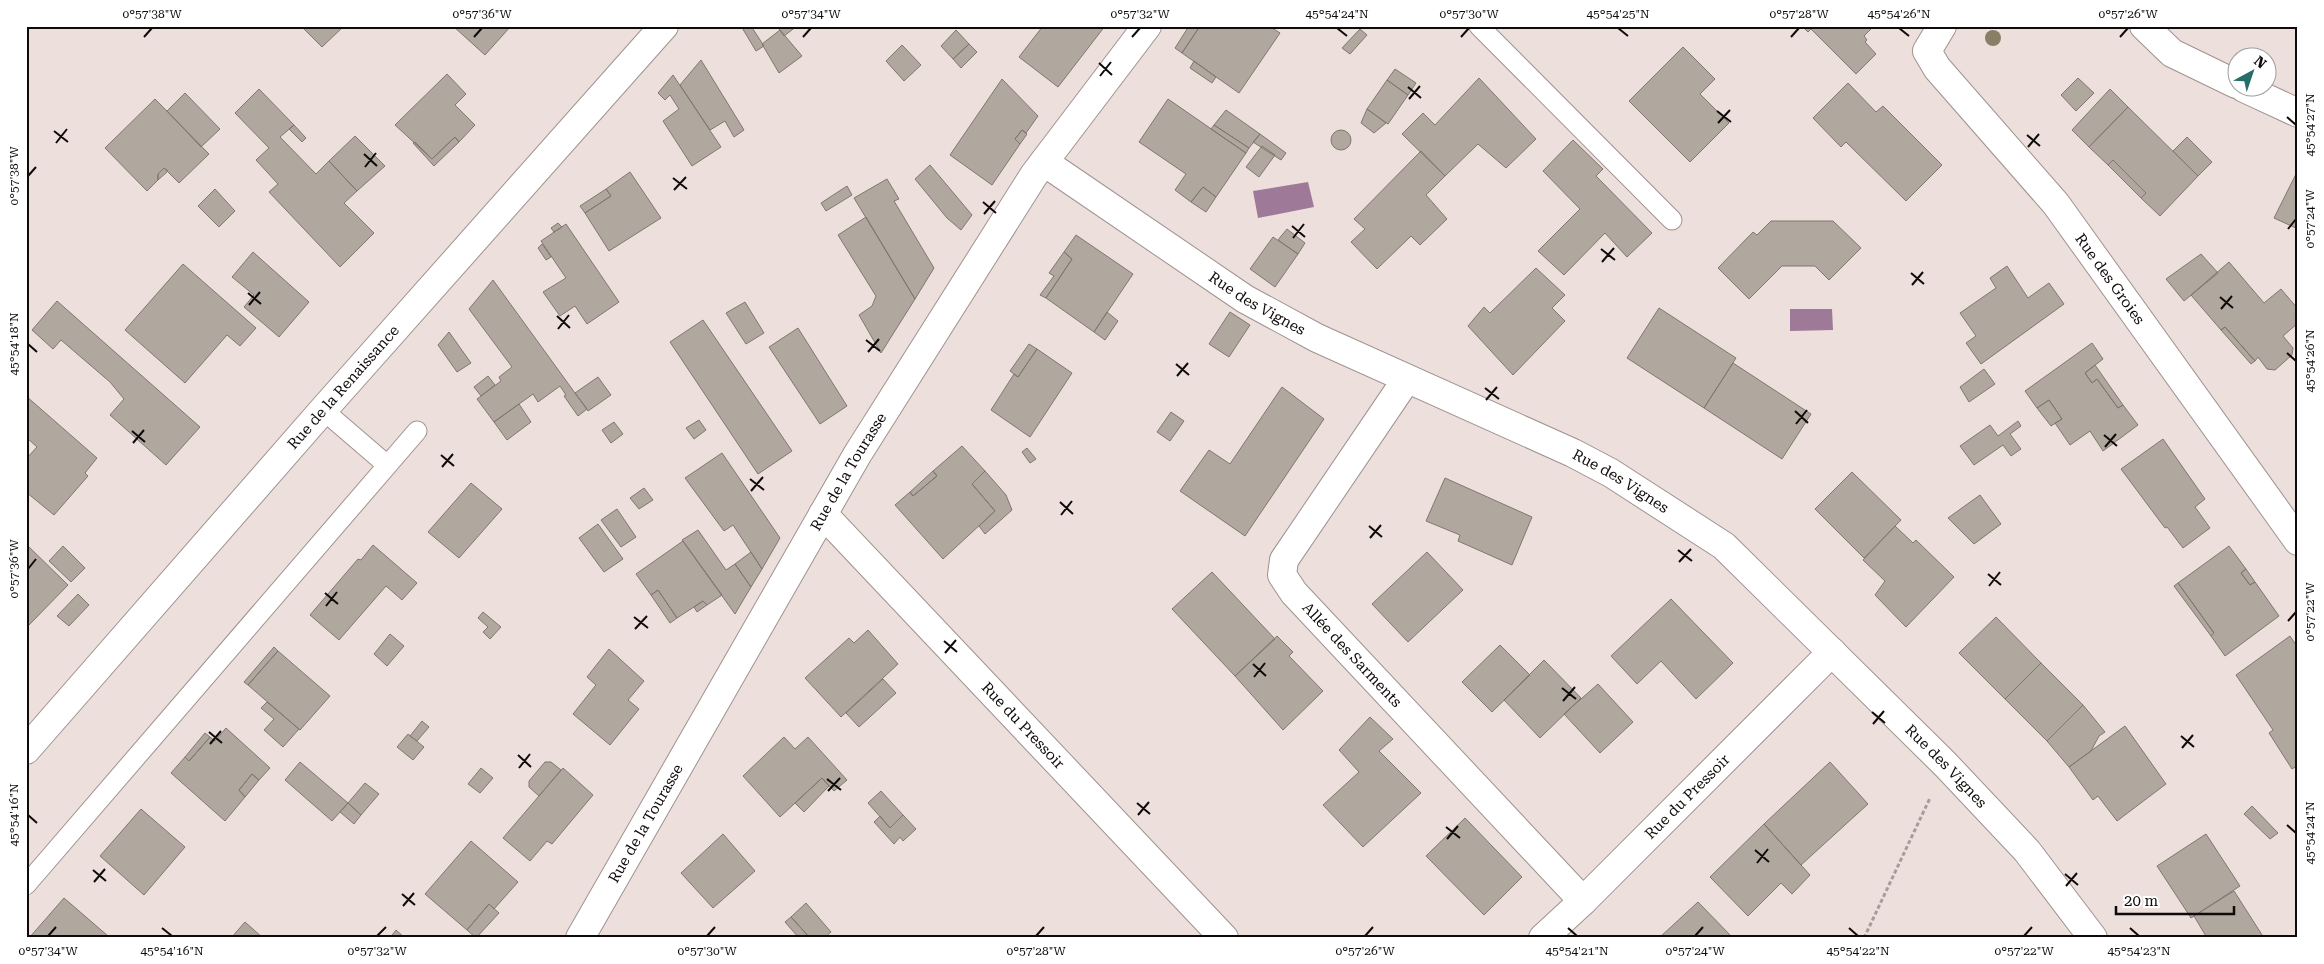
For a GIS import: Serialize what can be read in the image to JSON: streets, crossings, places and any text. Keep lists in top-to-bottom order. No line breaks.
{"streets":{"street":["Rue des Groies","Rue des Vignes","Rue de la Renaissance","Rue de la Tourasse","Allée des Sarments","Rue du Pressoir"]},"crossings":[["Rue des Vignes","Rue de la Tourasse"],["Rue des Vignes","Allée des Sarments"],["Rue des Vignes","Rue du Pressoir"],["Rue de la Tourasse","Rue du Pressoir"],["Allée des Sarments","Rue du Pressoir"]],"scale_bar":"20 m","north":"top right","coordinates":["0°57'38\"W","0°57'36\"W","0°57'34\"W","0°57'32\"W","45°54'24\"N","0°57'30\"W","45°54'25\"N","0°57'28\"W","45°54'26\"N","0°57'26\"W","45°54'27\"N","0°57'24\"W","45°54'18\"N","0°57'22\"W","45°54'16\"N","45°54'21\"N","45°54'22\"N","45°54'23\"N"]}
